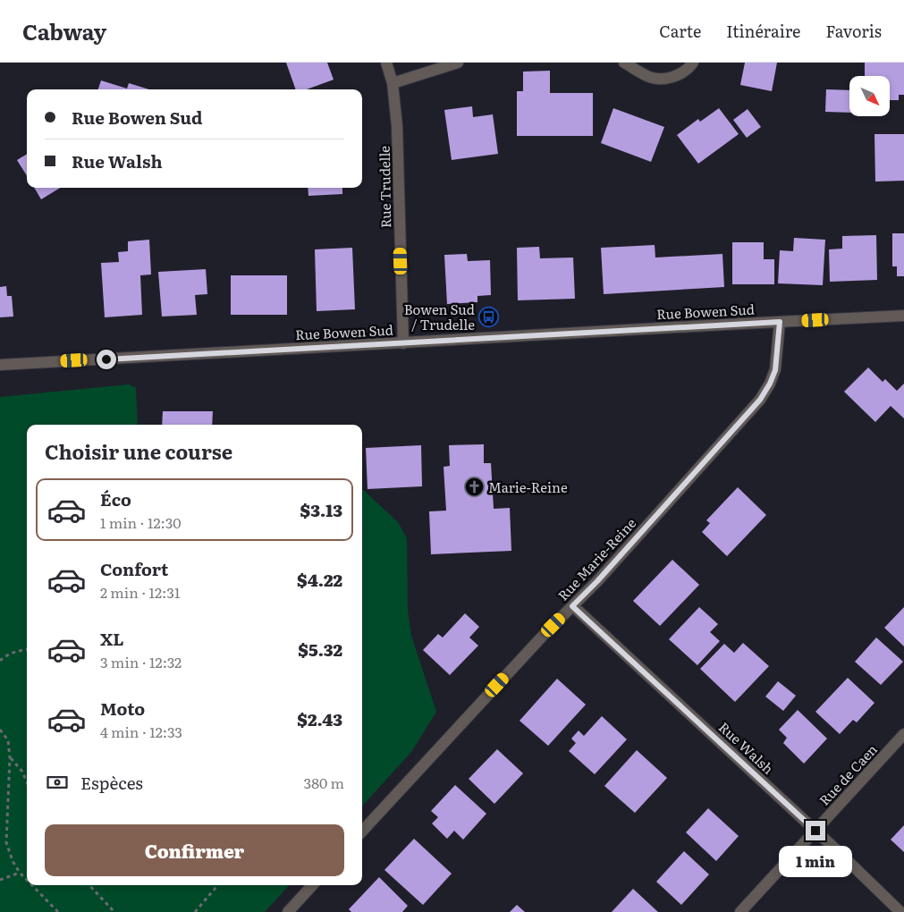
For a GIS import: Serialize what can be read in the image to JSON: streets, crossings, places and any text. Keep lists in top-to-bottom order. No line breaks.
{"streets":{"street":["Rue Trudelle","Rue Bowen Sud","Rue Marie-Reine","Rue Walsh","Rue de Caen"]},"crossings":[["Rue Trudelle","Rue Bowen Sud"],["Rue Bowen Sud","Rue Marie-Reine"],["Rue Marie-Reine","Rue Walsh"],["Rue Walsh","Rue de Caen"]],"places":{"bus stop":["Bowen Sud / Trudelle"],"church":["Marie-Reine"]},"north":"bottom right","page":{"header":"Cabway","nav":["Carte","Itinéraire","Favoris"],"banner":["Rue Bowen Sud","Rue Walsh"],"heading":"Choisir une course","list":[{"name":"Éco","note":"1 min · 12:30","value":"$3.13"},{"name":"Confort","note":"2 min · 12:31","value":"$4.22"},{"name":"XL","note":"3 min · 12:32","value":"$5.32"},{"name":"Moto","note":"4 min · 12:33","value":"$2.43"}],"pay":["Espèces","380 m"],"buttons":"Confirmer","bubble":"1 min"}}
